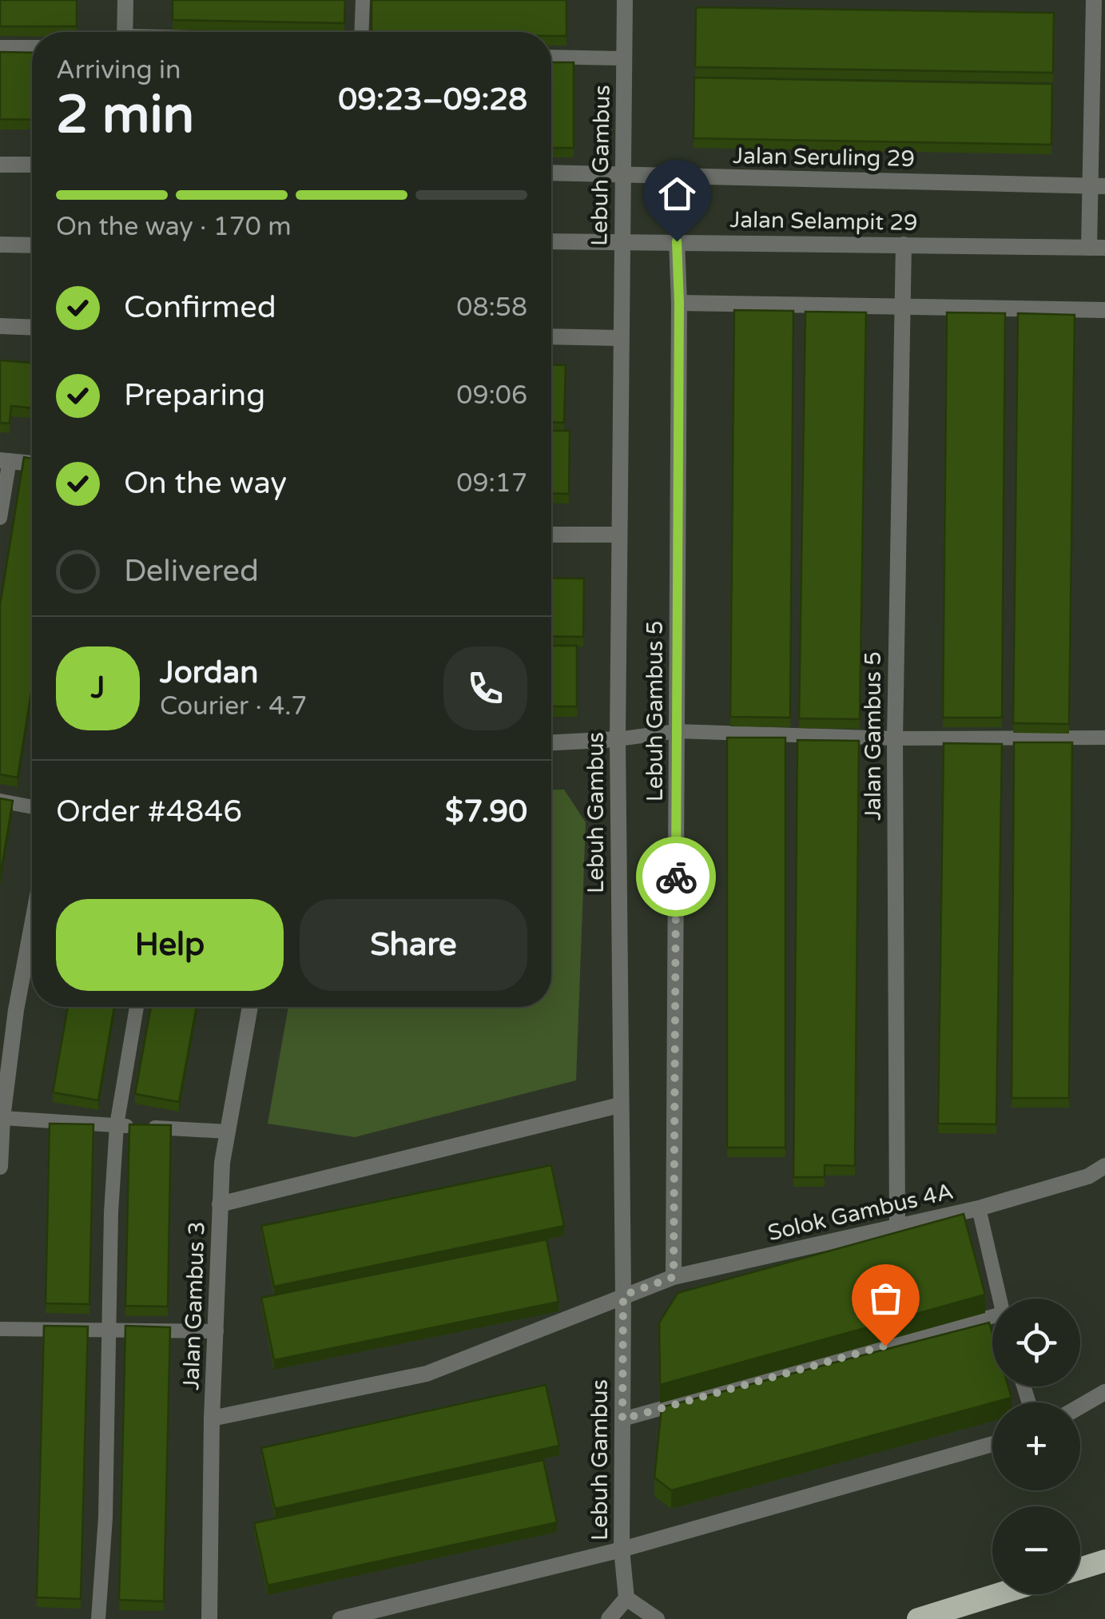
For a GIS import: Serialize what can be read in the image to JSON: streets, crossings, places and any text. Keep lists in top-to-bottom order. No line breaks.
{"streets":{"street":["Jalan Seruling 29","Lebuh Gambus","Jalan Selampit 29","Lebuh Gambus 5","Jalan Gambus 5","Solok Gambus 4A","Jalan Gambus 3"]},"crossings":[["Jalan Seruling 29","Lebuh Gambus"],["Lebuh Gambus","Jalan Selampit 29"],["Lebuh Gambus","Solok Gambus 4A"],["Jalan Selampit 29","Lebuh Gambus 5"],["Jalan Selampit 29","Jalan Gambus 5"],["Lebuh Gambus 5","Solok Gambus 4A"],["Jalan Gambus 5","Solok Gambus 4A"],["Solok Gambus 4A","Jalan Gambus 3"]],"page":{"heading":["2 min","Arriving in","09:23–09:28"],"panel":["Jordan","Courier · 4.7","Order #4846","$7.90"],"bar":"On the way · 170 m","list":[["Confirmed","08:58"],["Preparing","09:06"],["On the way","09:17"],"Delivered"],"round":"J","buttons":["Help","Share"],"map_buttons":["+","−"]}}
